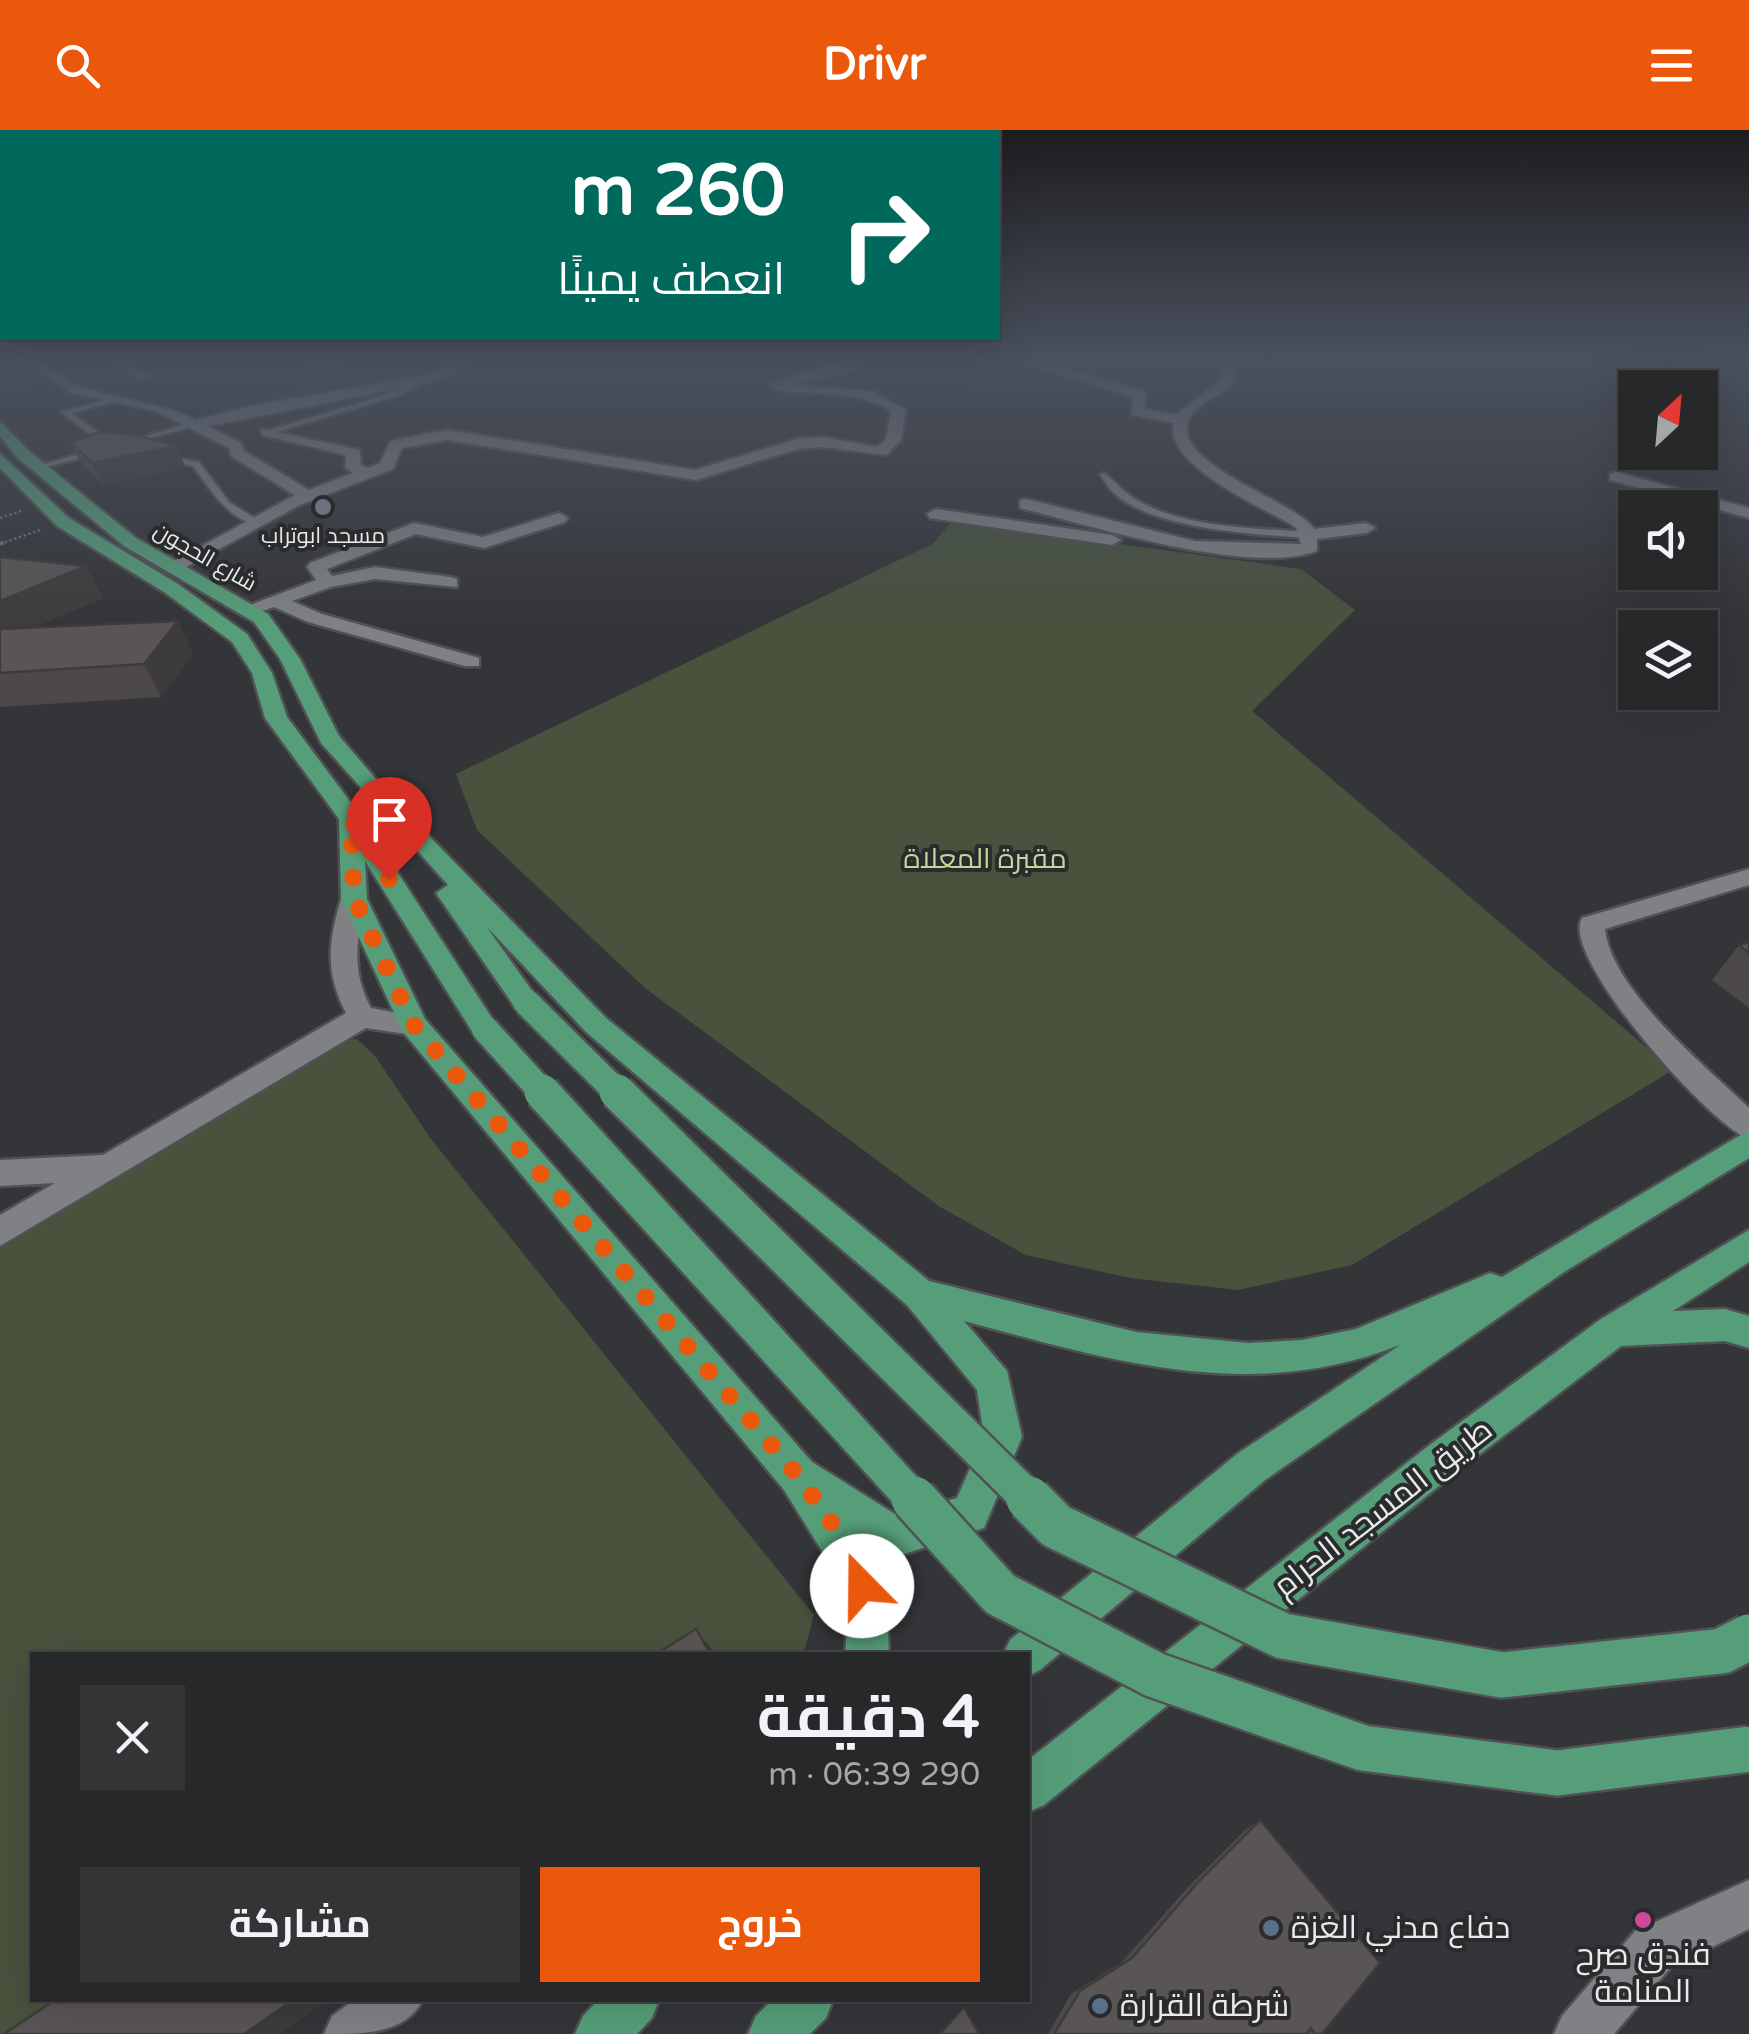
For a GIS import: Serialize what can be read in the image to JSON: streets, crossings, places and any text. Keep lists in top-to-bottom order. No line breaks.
{"streets":{"main road":["شارع الحجون","طريق المسجد الحرام"]},"parks":["مقبرة المعلاة"],"places":["مسجد ابوتراب","فندق صرح المنامة","دفاع مدني الغزة","شرطة القرارة"],"north":"top right","page":{"header":"Drivr","turn":["260 m","انعطف يمينًا"],"heading":["4 دقيقة","290 m · 06:39"],"buttons":["خروج","مشاركة"]}}
